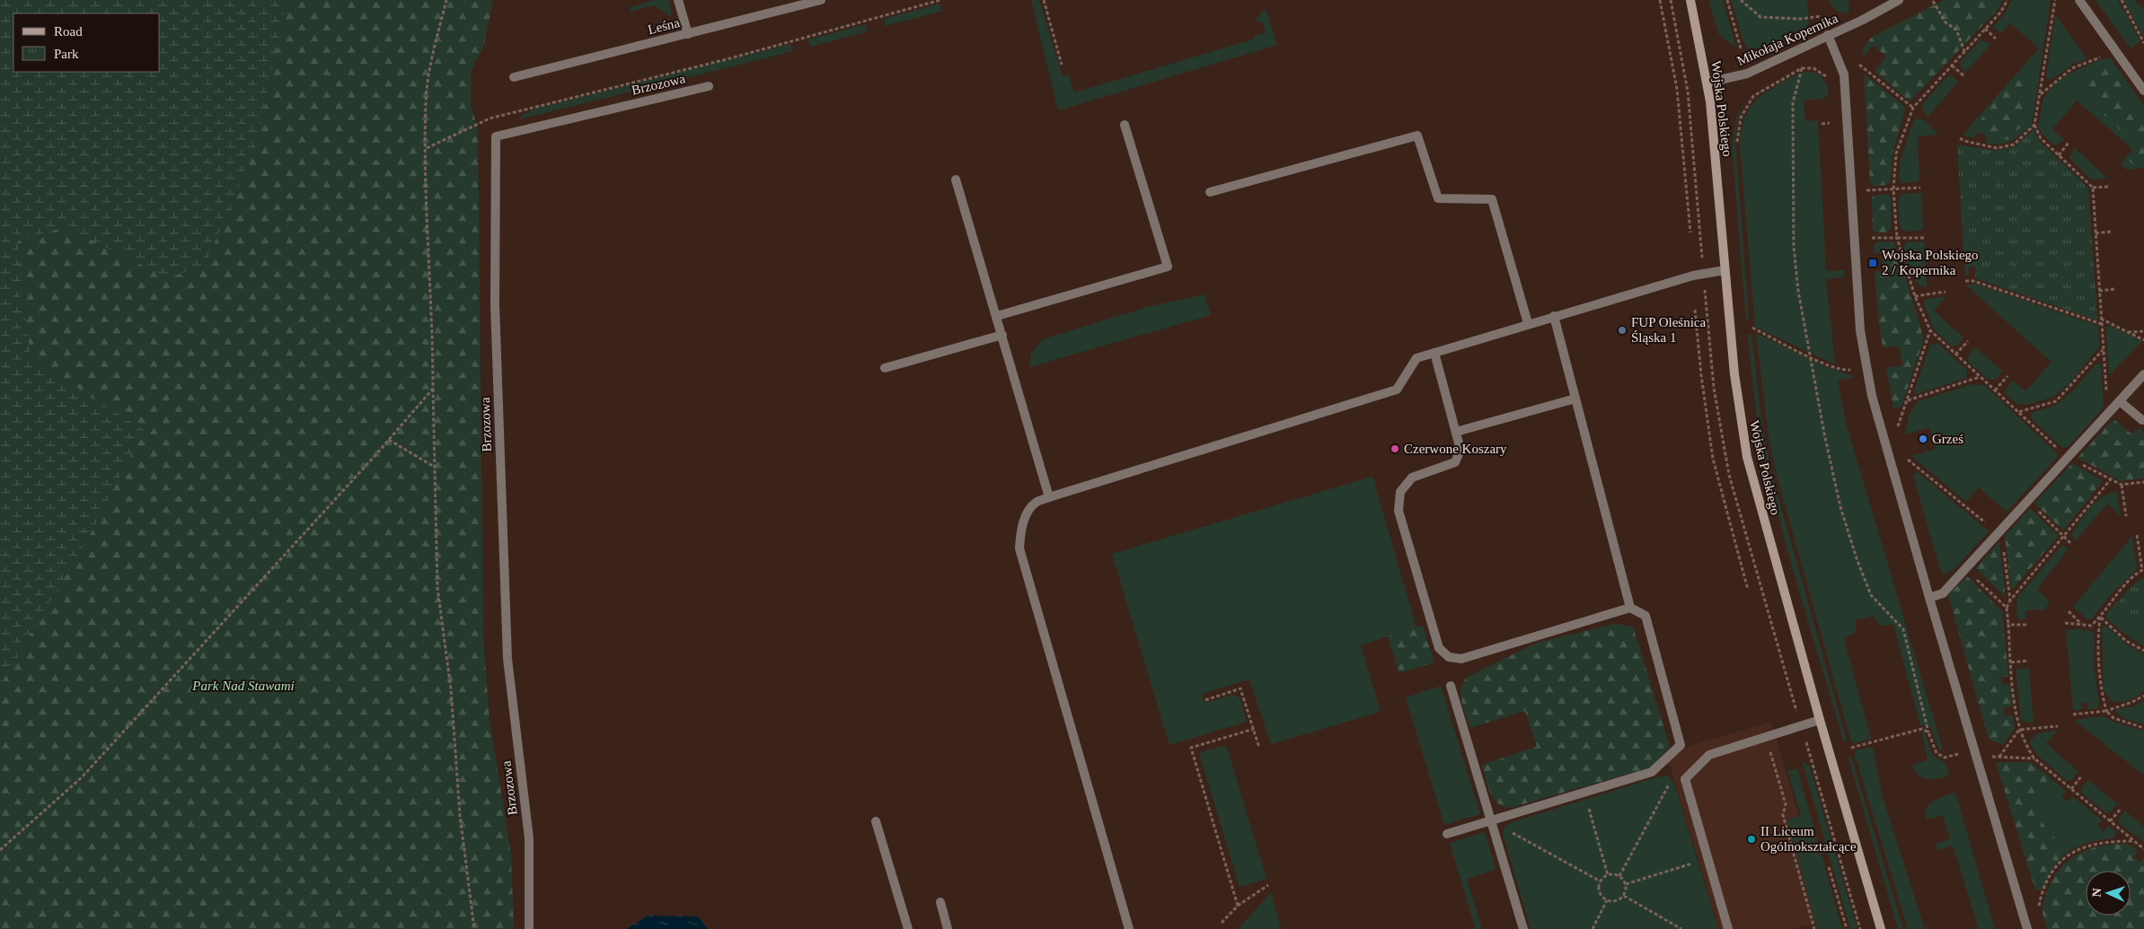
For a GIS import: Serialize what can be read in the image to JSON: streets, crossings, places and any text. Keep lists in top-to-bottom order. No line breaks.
{"streets":{"main road":["Wojska Polskiego"],"street":["Leśna","Mikołaja Kopernika","Brzozowa"]},"crossings":[["Mikołaja Kopernika","Wojska Polskiego"]],"parks":["Park Nad Stawami"],"places":{"transit":["Wojska Polskiego 2 / Kopernika"],"other":["FUP Oleśnica Śląska 1","Grześ","Czerwone Koszary","II Liceum Ogólnokształcące"]},"legend":["Road","Park"],"north":"left"}
